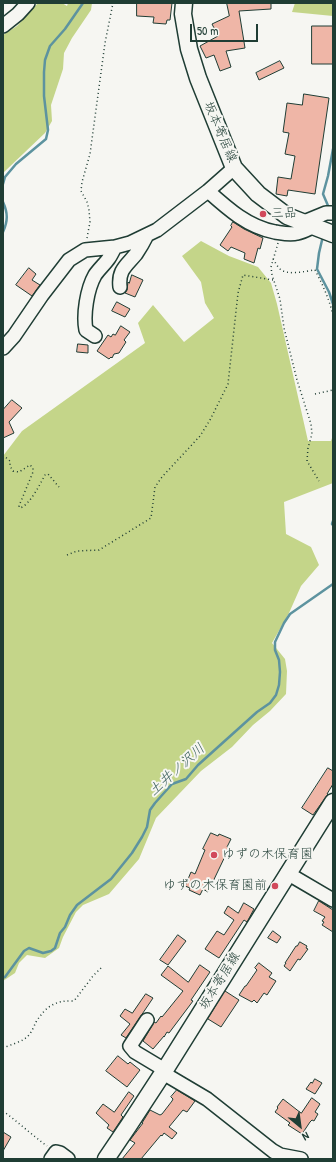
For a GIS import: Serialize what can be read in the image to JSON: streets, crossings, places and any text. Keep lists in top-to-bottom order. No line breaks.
{"streets":{"main road":["坂本寄居線"]},"water":["土井ノ沢川"],"places":["三品","ゆずの木保育園","ゆずの木保育園前"],"scale_bar":"50 m","north":"bottom right"}
